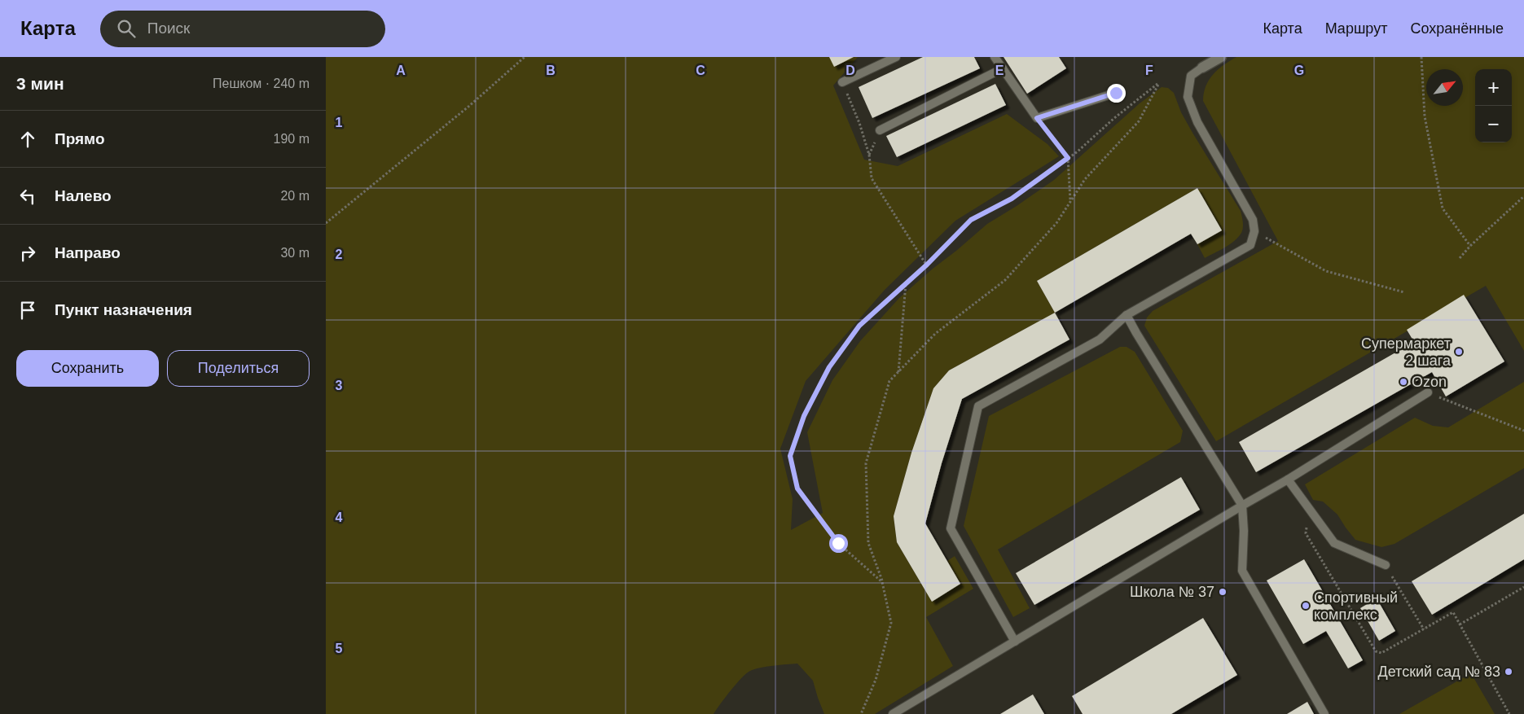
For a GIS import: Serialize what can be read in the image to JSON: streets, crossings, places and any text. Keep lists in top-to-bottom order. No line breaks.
{"places":["Супермаркет 2 шага","Ozon","Школа № 37","Спортивный комплекс","Детский сад № 83"],"north":"top right","page":{"header":"Карта","search":"Поиск","nav":["Карта","Маршрут","Сохранённые"],"heading":["3 мин","Пешком · 240 m"],"map_buttons":["+","−"],"list":[["Прямо","190 m"],["Налево","20 m"],["Направо","30 m"],"Пункт назначения"],"buttons":["Сохранить","Поделиться"]},"grid":{"columns":["A","B","C","D","E","F","G"],"rows":["1","2","3","4","5"]}}
